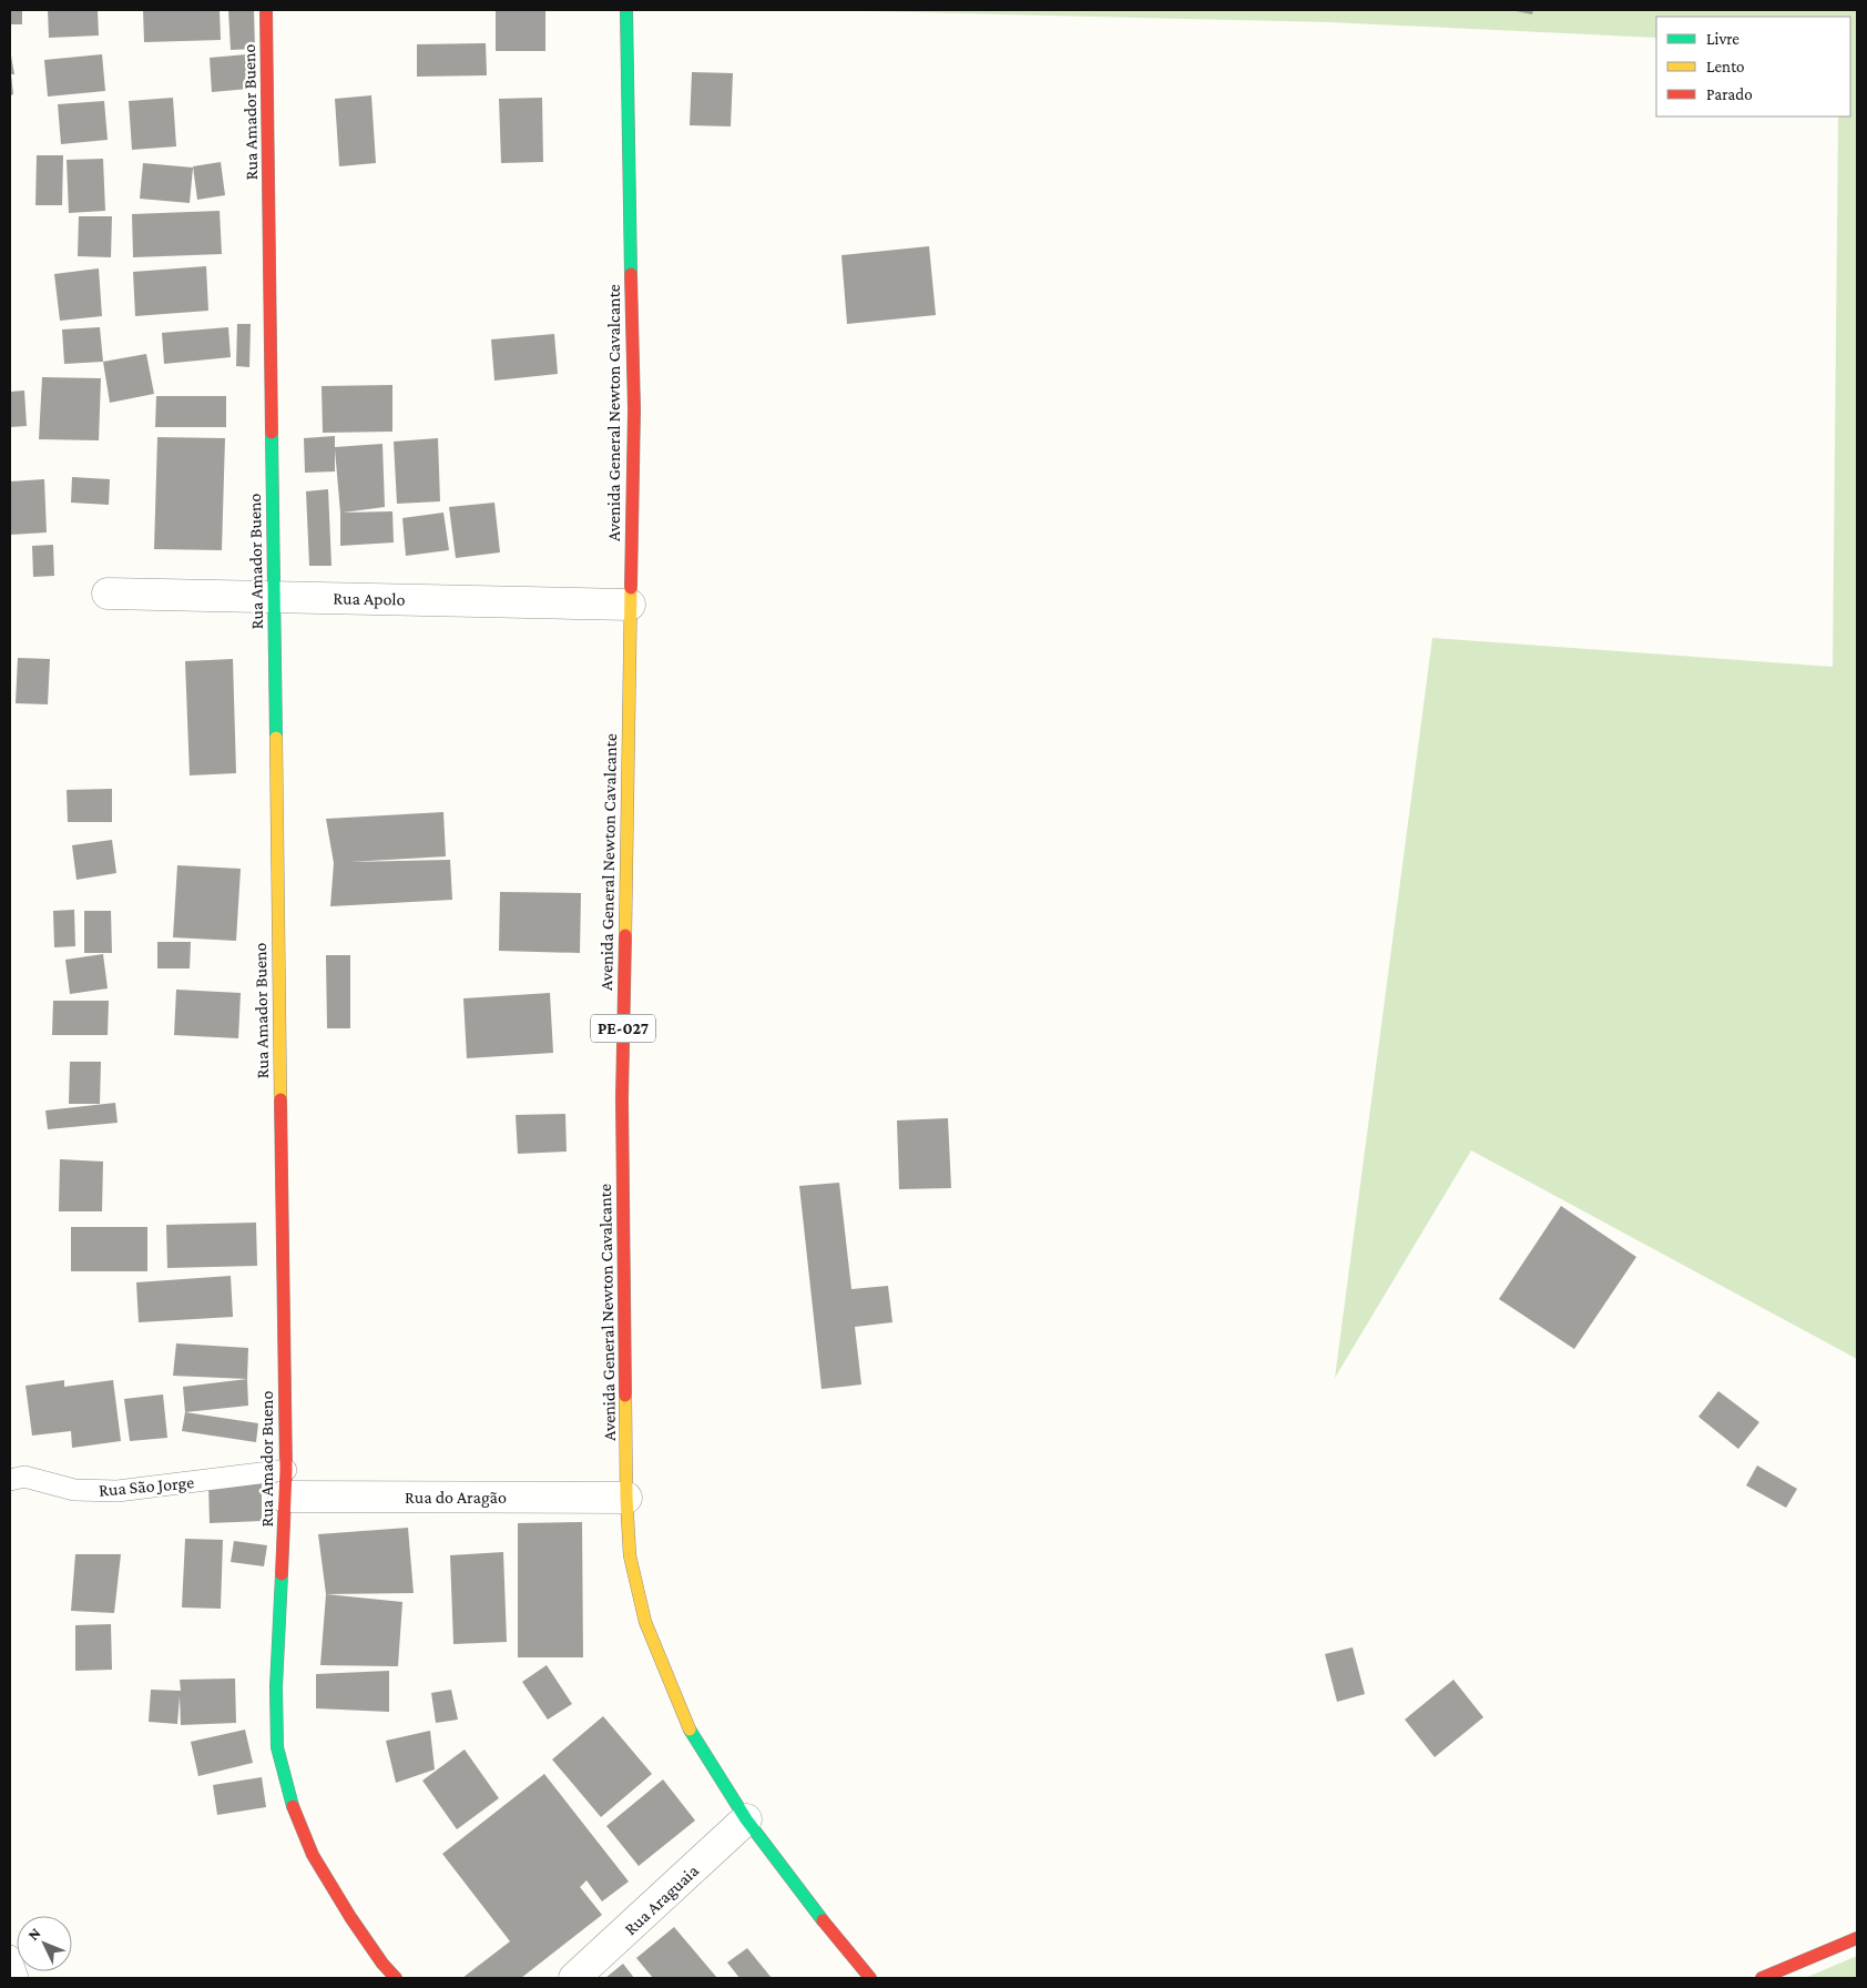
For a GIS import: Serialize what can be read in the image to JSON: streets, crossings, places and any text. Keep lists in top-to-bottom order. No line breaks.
{"streets":{"main road":["Rua Amador Bueno","Avenida General Newton Cavalcante","PE-027"],"street":["Rua Apolo","Rua do Aragão","Rua Araguaia"],"lane":["Rua São Jorge"]},"crossings":[["Rua Amador Bueno","Rua Apolo"],["Rua Amador Bueno","Rua São Jorge"],["Rua Amador Bueno","Rua do Aragão"],["Avenida General Newton Cavalcante","Rua Apolo"],["Avenida General Newton Cavalcante","Rua do Aragão"],["Avenida General Newton Cavalcante","Rua Araguaia"],["Rua São Jorge","Rua do Aragão"]],"legend":["Livre","Lento","Parado"],"north":"top left"}
